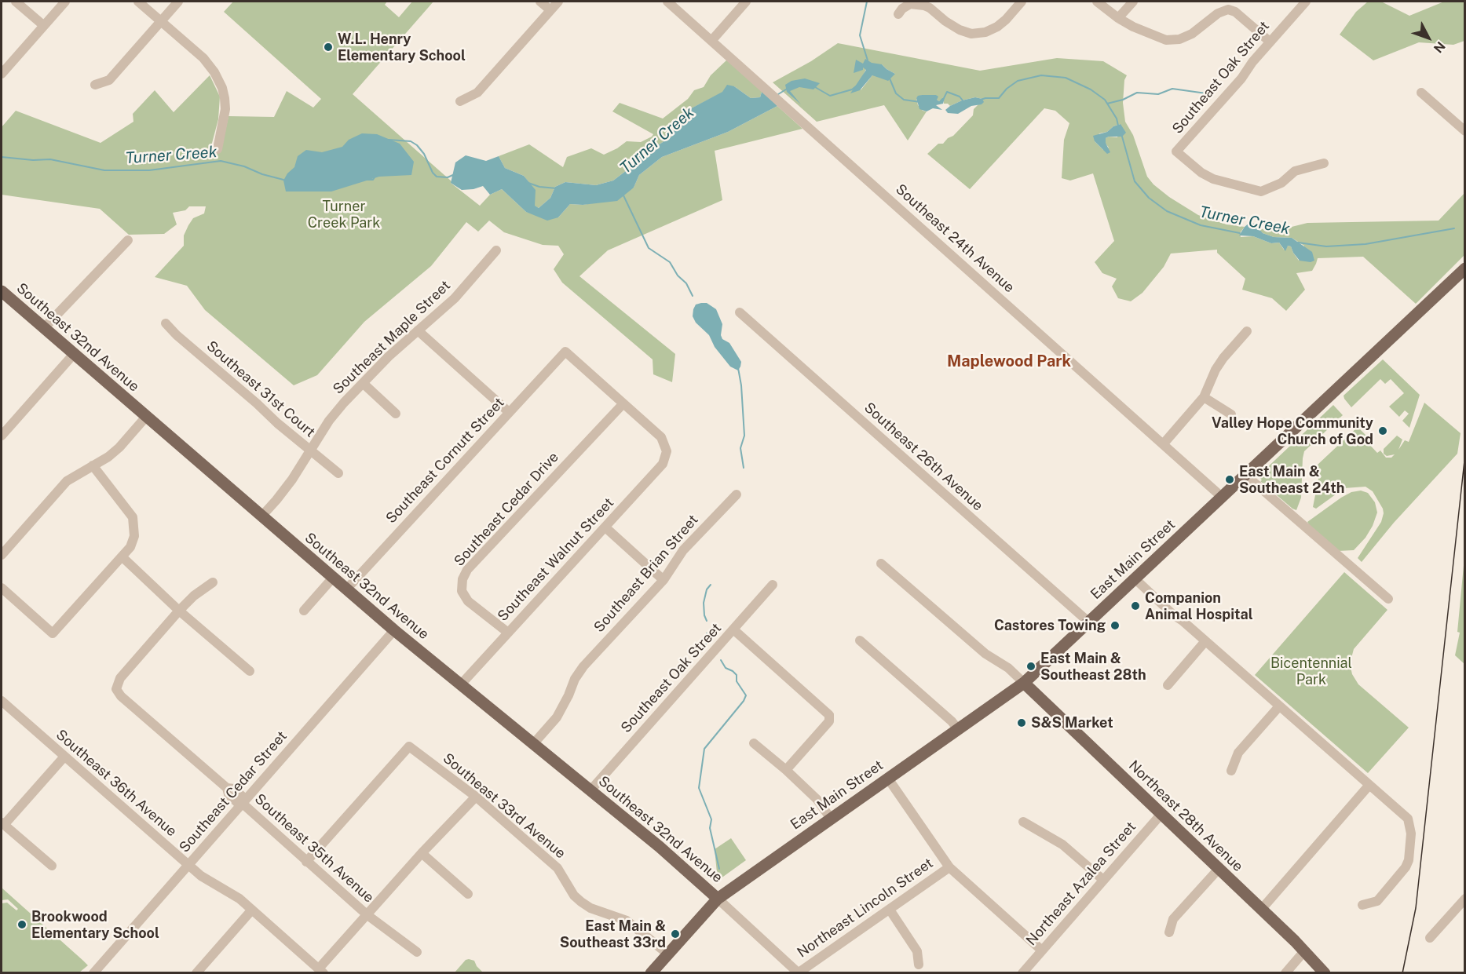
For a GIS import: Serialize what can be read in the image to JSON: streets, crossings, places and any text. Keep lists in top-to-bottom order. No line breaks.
{"streets":{"main road":["Southeast 32nd Avenue","East Main Street","Northeast 28th Avenue"],"street":["Southeast Oak Street","Southeast 24th Avenue","Southeast Maple Street","Southeast 31st Court","Southeast 26th Avenue","Southeast Cornutt Street","Southeast Cedar Drive","Southeast Walnut Street","Southeast Brian Street","Southeast 36th Avenue","Southeast Cedar Street","Southeast 33rd Avenue","Southeast 35th Avenue","Northeast Azalea Street","Northeast Lincoln Street"]},"crossings":[["Southeast Oak Street","Southeast 32nd Avenue"],["Southeast 24th Avenue","East Main Street"],["Southeast 32nd Avenue","Southeast Maple Street"],["Southeast 32nd Avenue","Southeast Cornutt Street"],["Southeast 32nd Avenue","Southeast Walnut Street"],["Southeast 32nd Avenue","East Main Street"],["Southeast 32nd Avenue","Southeast Brian Street"],["Southeast 32nd Avenue","Southeast Cedar Street"],["Southeast Maple Street","Southeast 31st Court"],["Southeast 26th Avenue","East Main Street"],["Southeast Cornutt Street","Southeast Cedar Drive"],["Southeast Cornutt Street","Southeast Walnut Street"],["Southeast Cedar Drive","Southeast Walnut Street"],["East Main Street","Southeast 33rd Avenue"],["East Main Street","Northeast 28th Avenue"],["Southeast 36th Avenue","Southeast Cedar Street"],["Southeast Cedar Street","Southeast 35th Avenue"],["Southeast 33rd Avenue","Southeast 35th Avenue"],["Northeast 28th Avenue","Northeast Azalea Street"]],"districts":["Maplewood Park"],"water":["Turner Creek"],"parks":["Turner Creek Park","Bicentennial Park"],"places":["W.L. Henry Elementary School","Valley Hope Community Church of God","East Main & Southeast 24th","Companion Animal Hospital","Castores Towing","East Main & Southeast 28th","S&S Market","Brookwood Elementary School","East Main & Southeast 33rd"],"north":"bottom right"}
